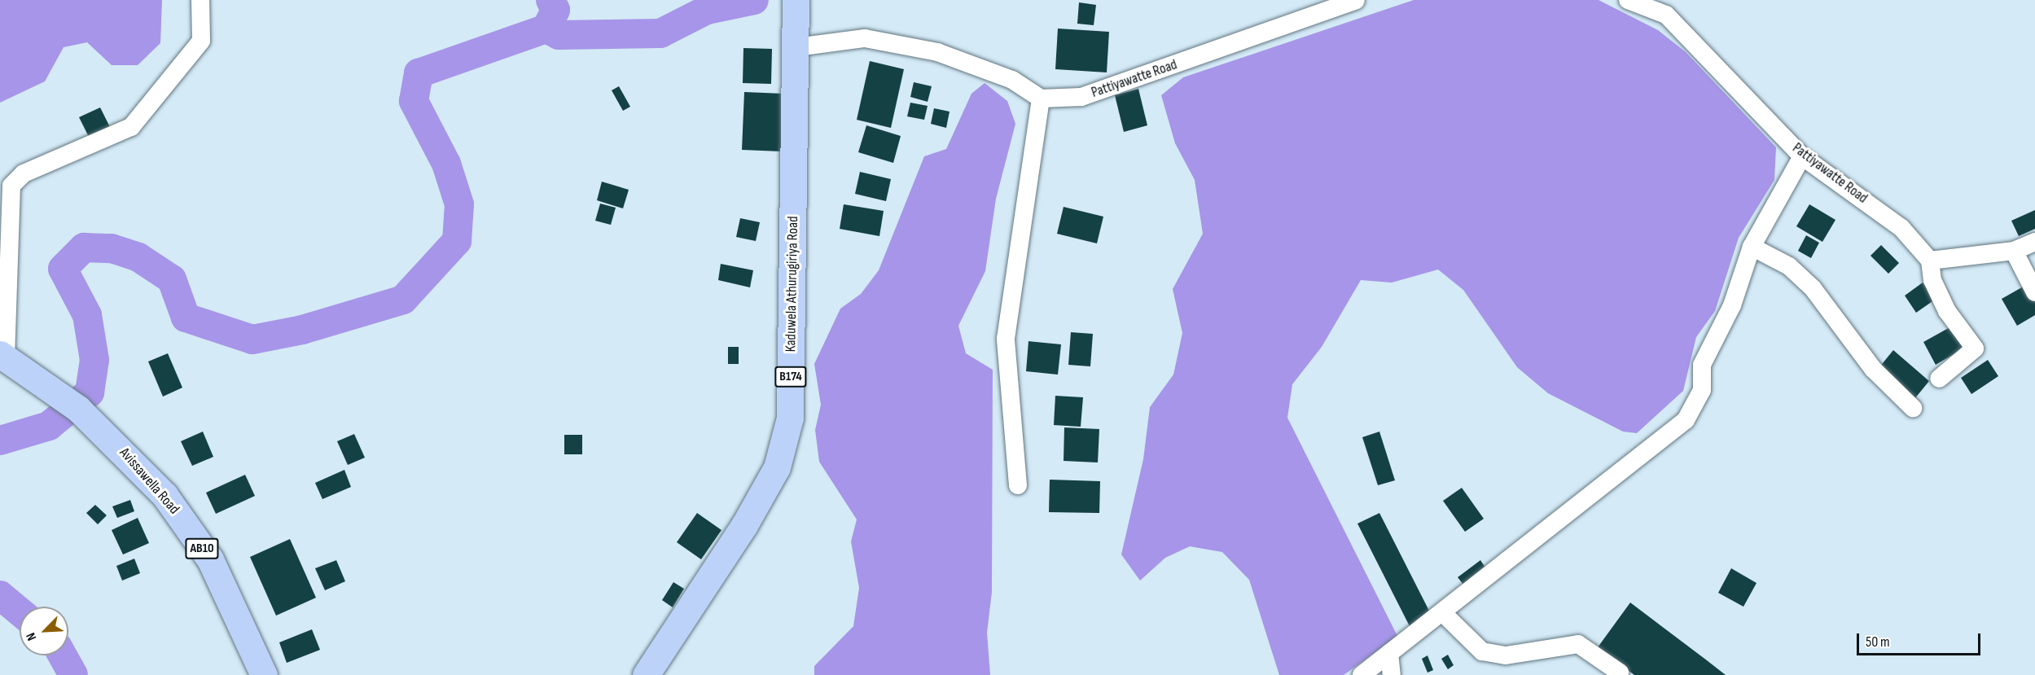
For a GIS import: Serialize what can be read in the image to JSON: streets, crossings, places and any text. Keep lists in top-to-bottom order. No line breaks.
{"streets":{"main road":["Kaduwela Athurugiriya Road","B174","Avissawella Road","AB10"],"street":["Pattiyawatte Road"]},"scale_bar":"50 m","north":"bottom left"}
